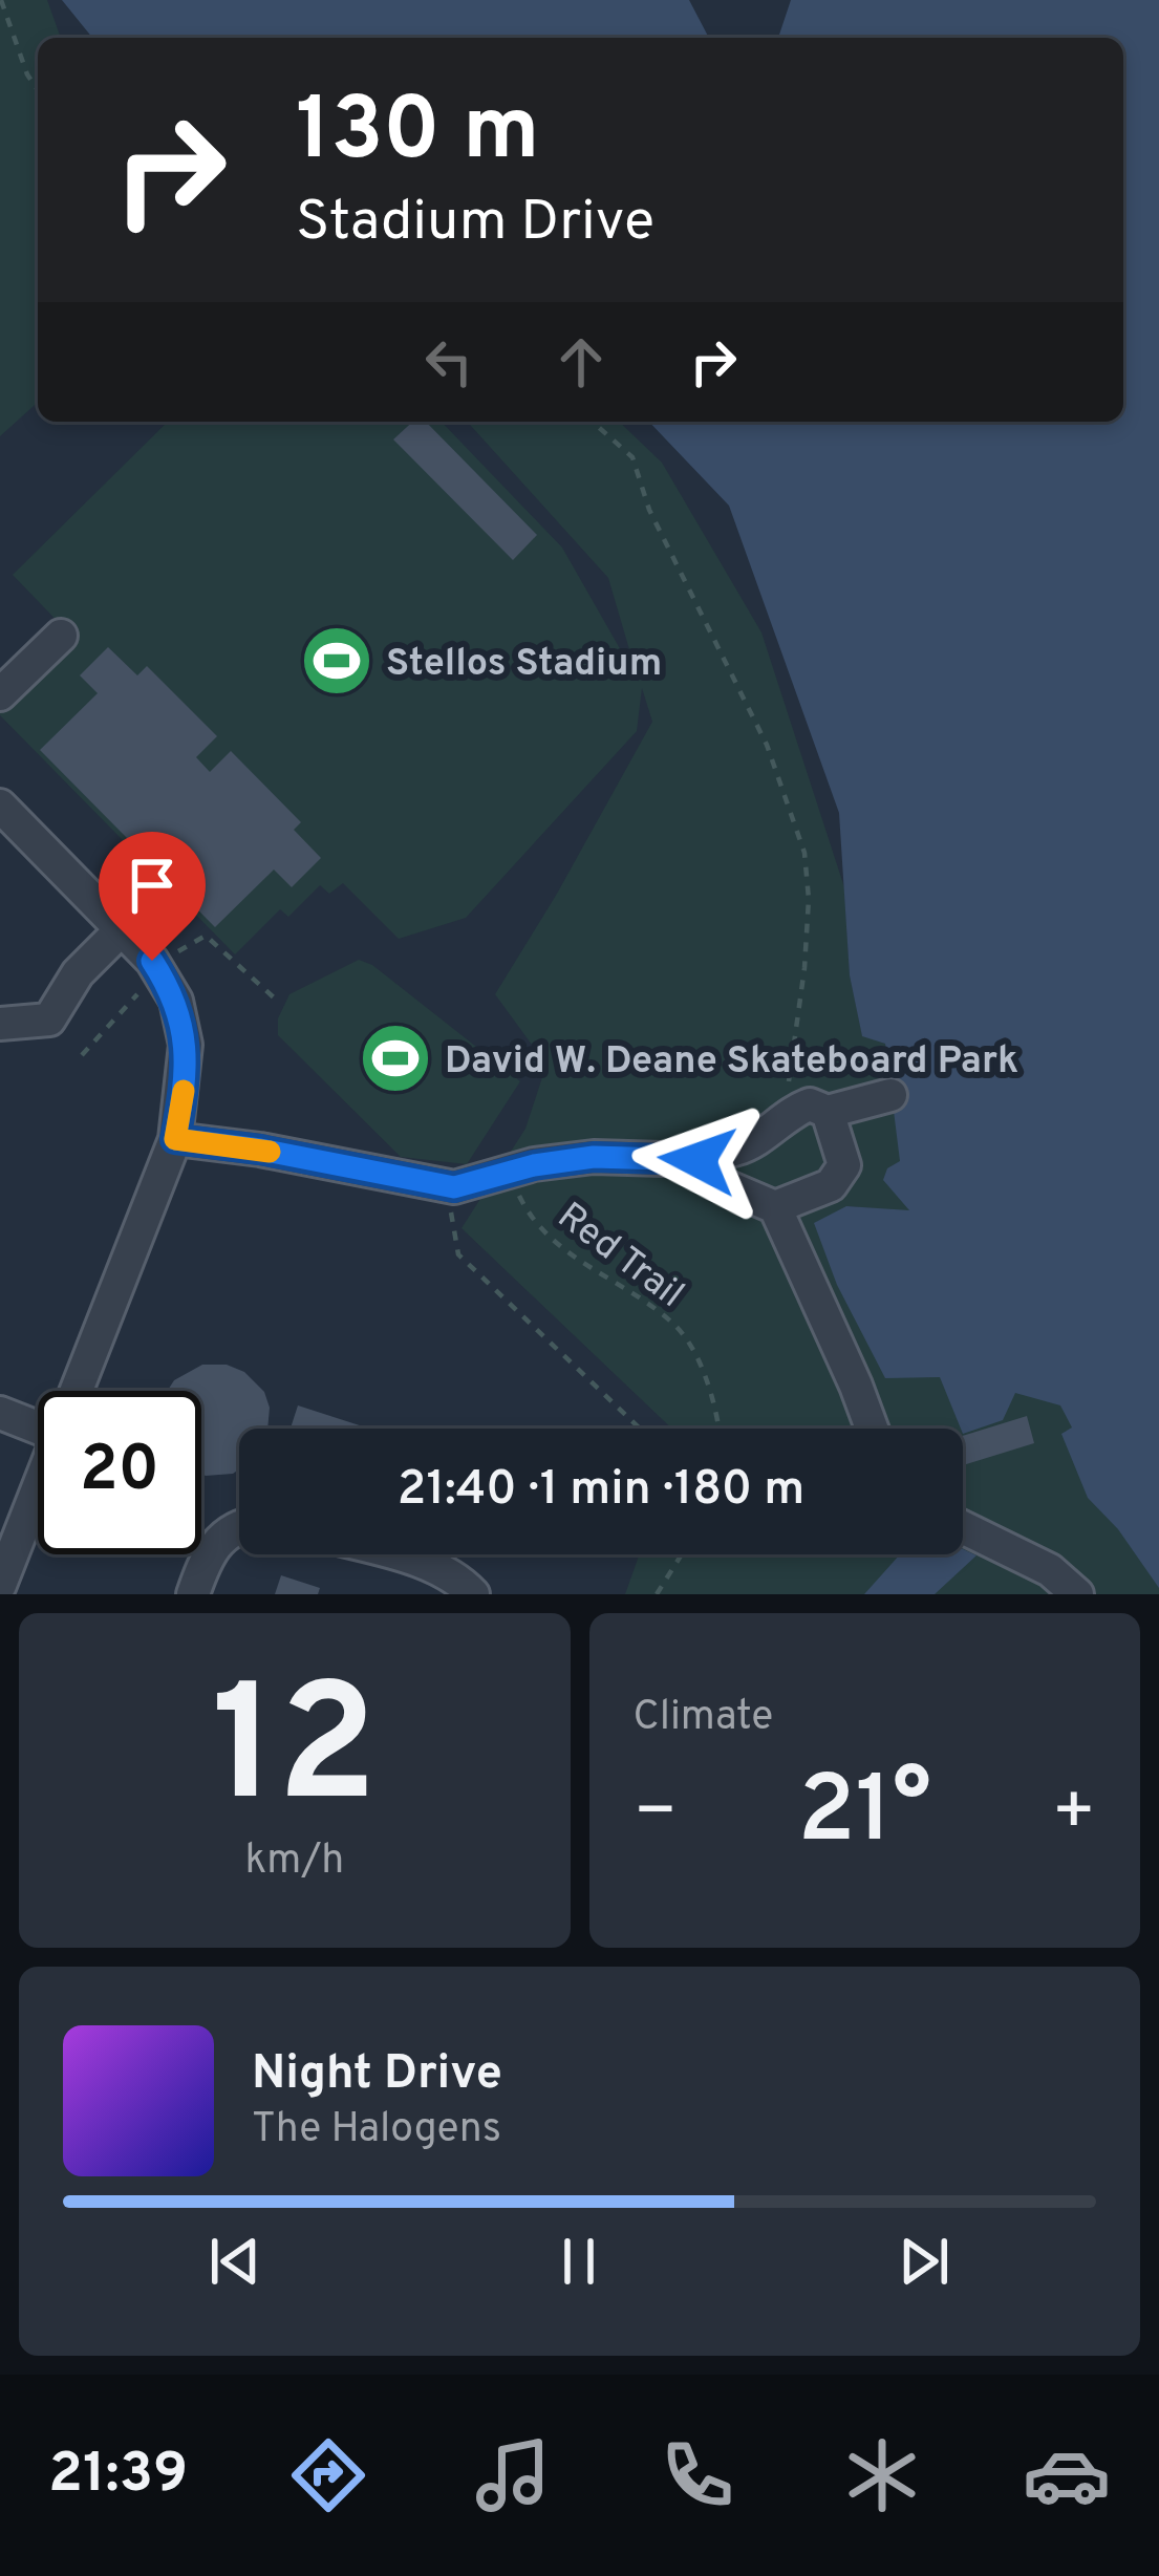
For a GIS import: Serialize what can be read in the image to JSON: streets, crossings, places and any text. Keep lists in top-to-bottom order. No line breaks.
{"streets":{"path":["Red Trail"]},"places":{"sports":["Stellos Stadium","David W. Deane Skateboard Park"]},"page":{"turn":["130 m","Stadium Drive"],"limit":"20","trip":"21:40 · 1 min · 180 m","tile":[["12","km/h"],"Climate"],"heat":["−","21°","+"],"song":["Night Drive","The Halogens"],"tabs":"21:39"}}
